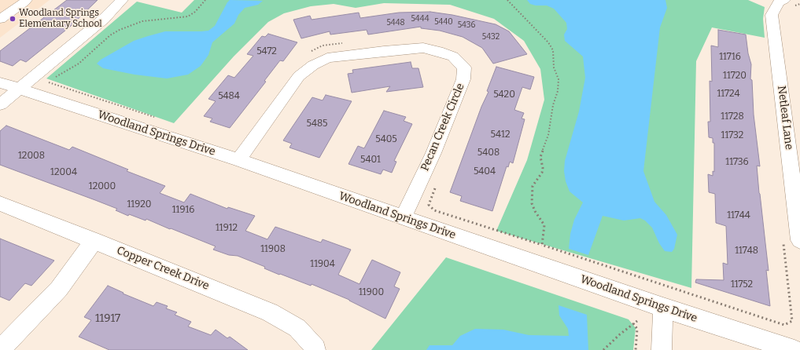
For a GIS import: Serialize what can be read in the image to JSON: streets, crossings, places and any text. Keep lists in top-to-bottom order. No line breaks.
{"streets":{"street":["Netleaf Lane","Pecan Creek Circle","Woodland Springs Drive","Copper Creek Drive"]},"crossings":[["Pecan Creek Circle","Woodland Springs Drive"]],"places":["Woodland Springs Elementary School"],"house_numbers":["5444","5440","5448","5436","5432","5472","11716","11720","11724","5420","5484","11728","5485","5412","11732","5405","5408","12008","5401","11736","5404","12004","12000","11920","11916","11744","11912","11908","11748","11904","11752","11900","11917"]}
